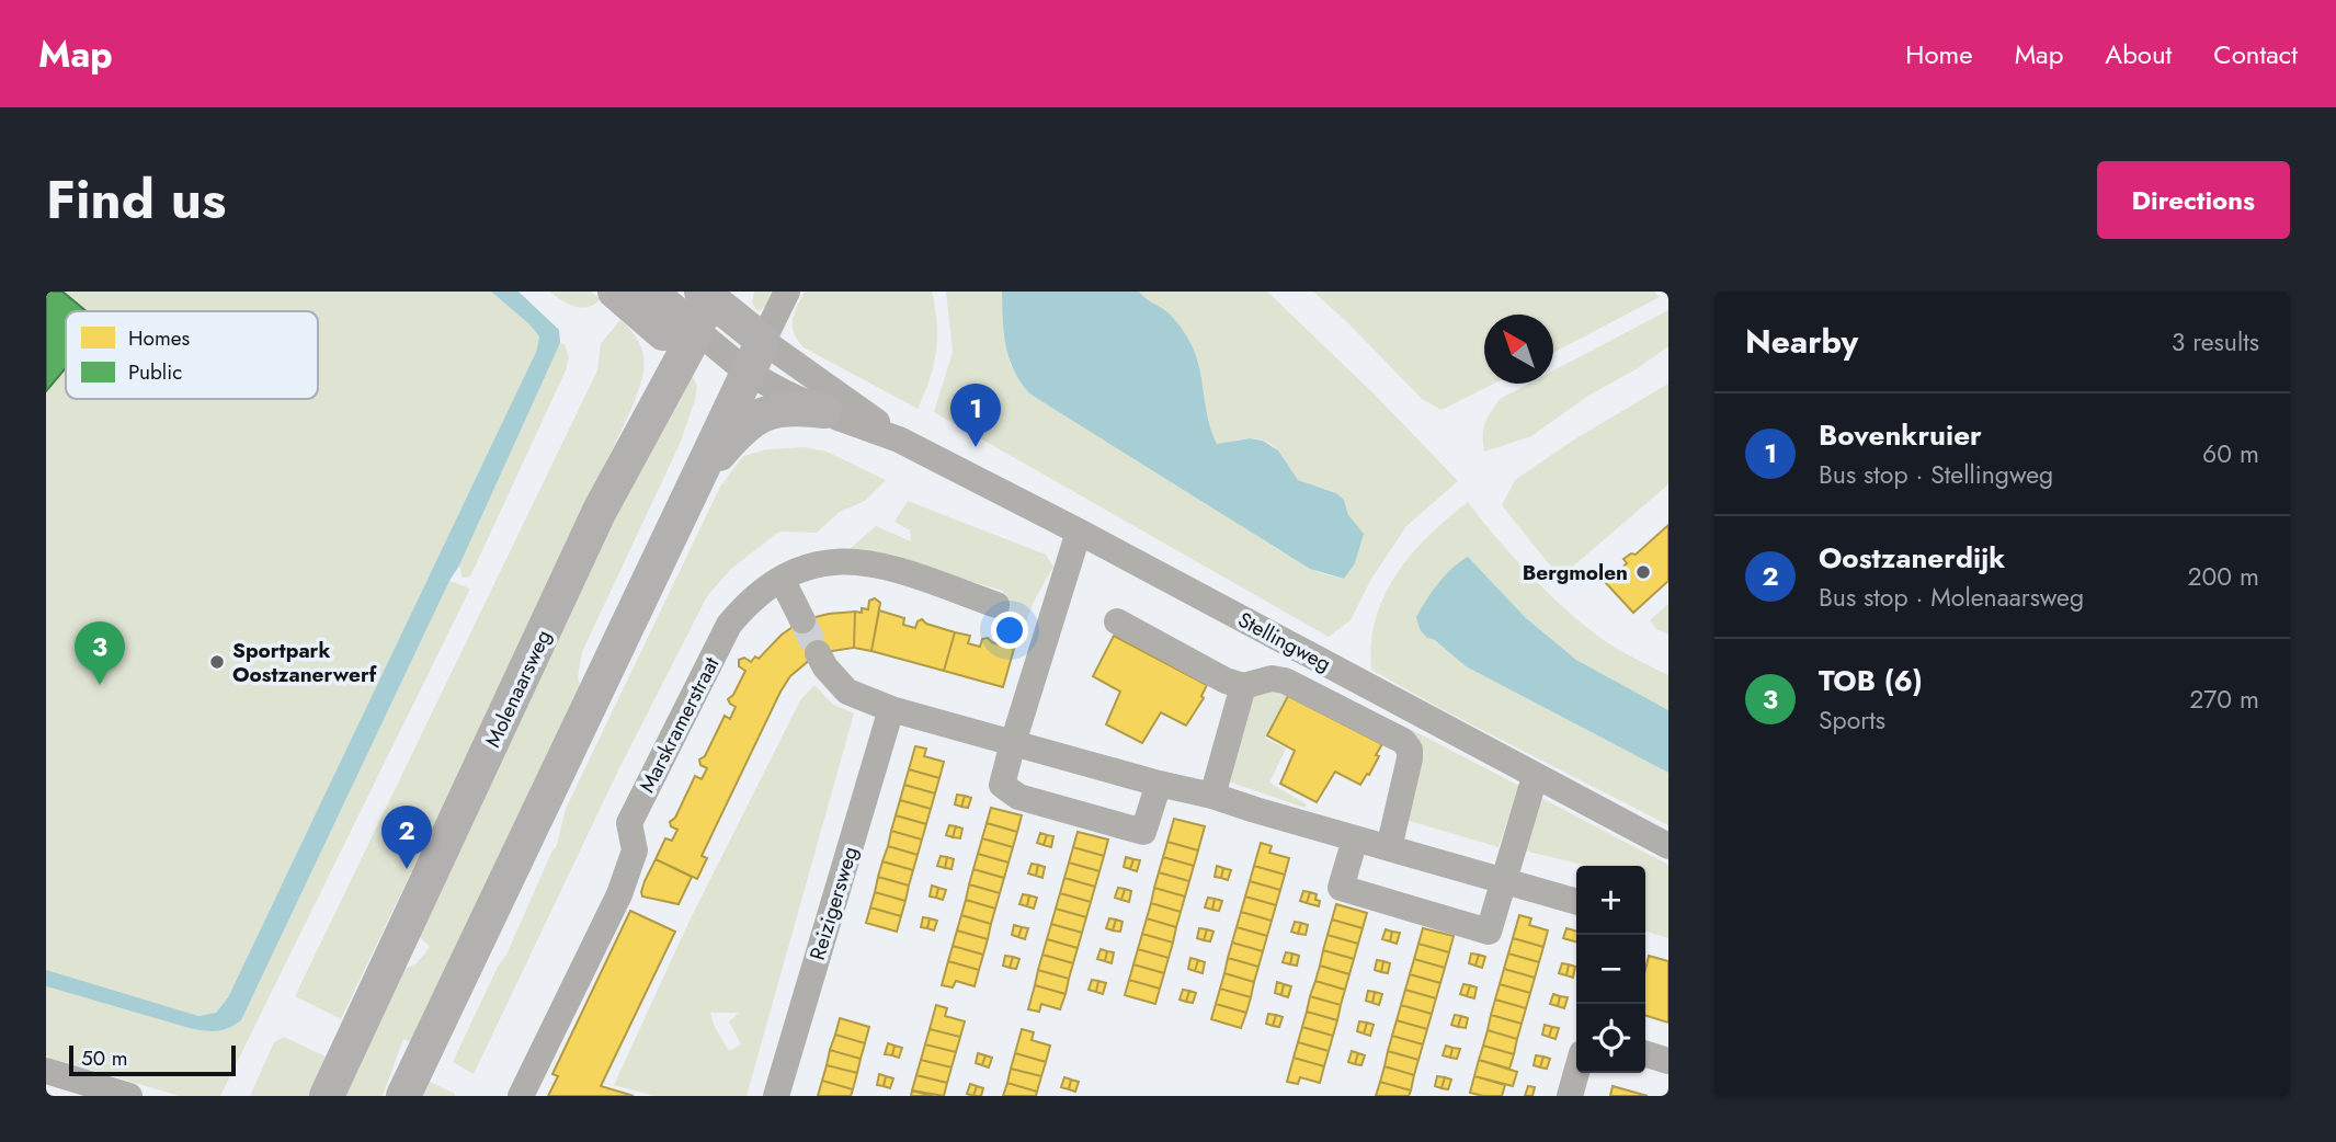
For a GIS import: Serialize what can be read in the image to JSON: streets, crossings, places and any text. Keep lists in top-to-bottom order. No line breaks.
{"streets":{"main road":["Molenaarsweg"],"street":["Stellingweg","Marskramerstraat","Reizigersweg"]},"places":["Bergmolen","Sportpark Oostzanerwerf"],"legend":["Homes","Public"],"scale_bar":"50 m","north":"top left","page":{"header":"Map","nav":["Home","Map","About","Contact"],"title":"Find us","buttons":"Directions","heading":["Nearby","3 results"],"pins":["1","3","2"],"list":[{"mark":"1","name":"Bovenkruier","note":"Bus stop · Stellingweg","value":"60 m"},{"mark":"2","name":"Oostzanerdijk","note":"Bus stop · Molenaarsweg","value":"200 m"},{"mark":"3","name":"TOB (6)","note":"Sports","value":"270 m"}],"map_buttons":["+","−"],"scale":"50 m"}}
